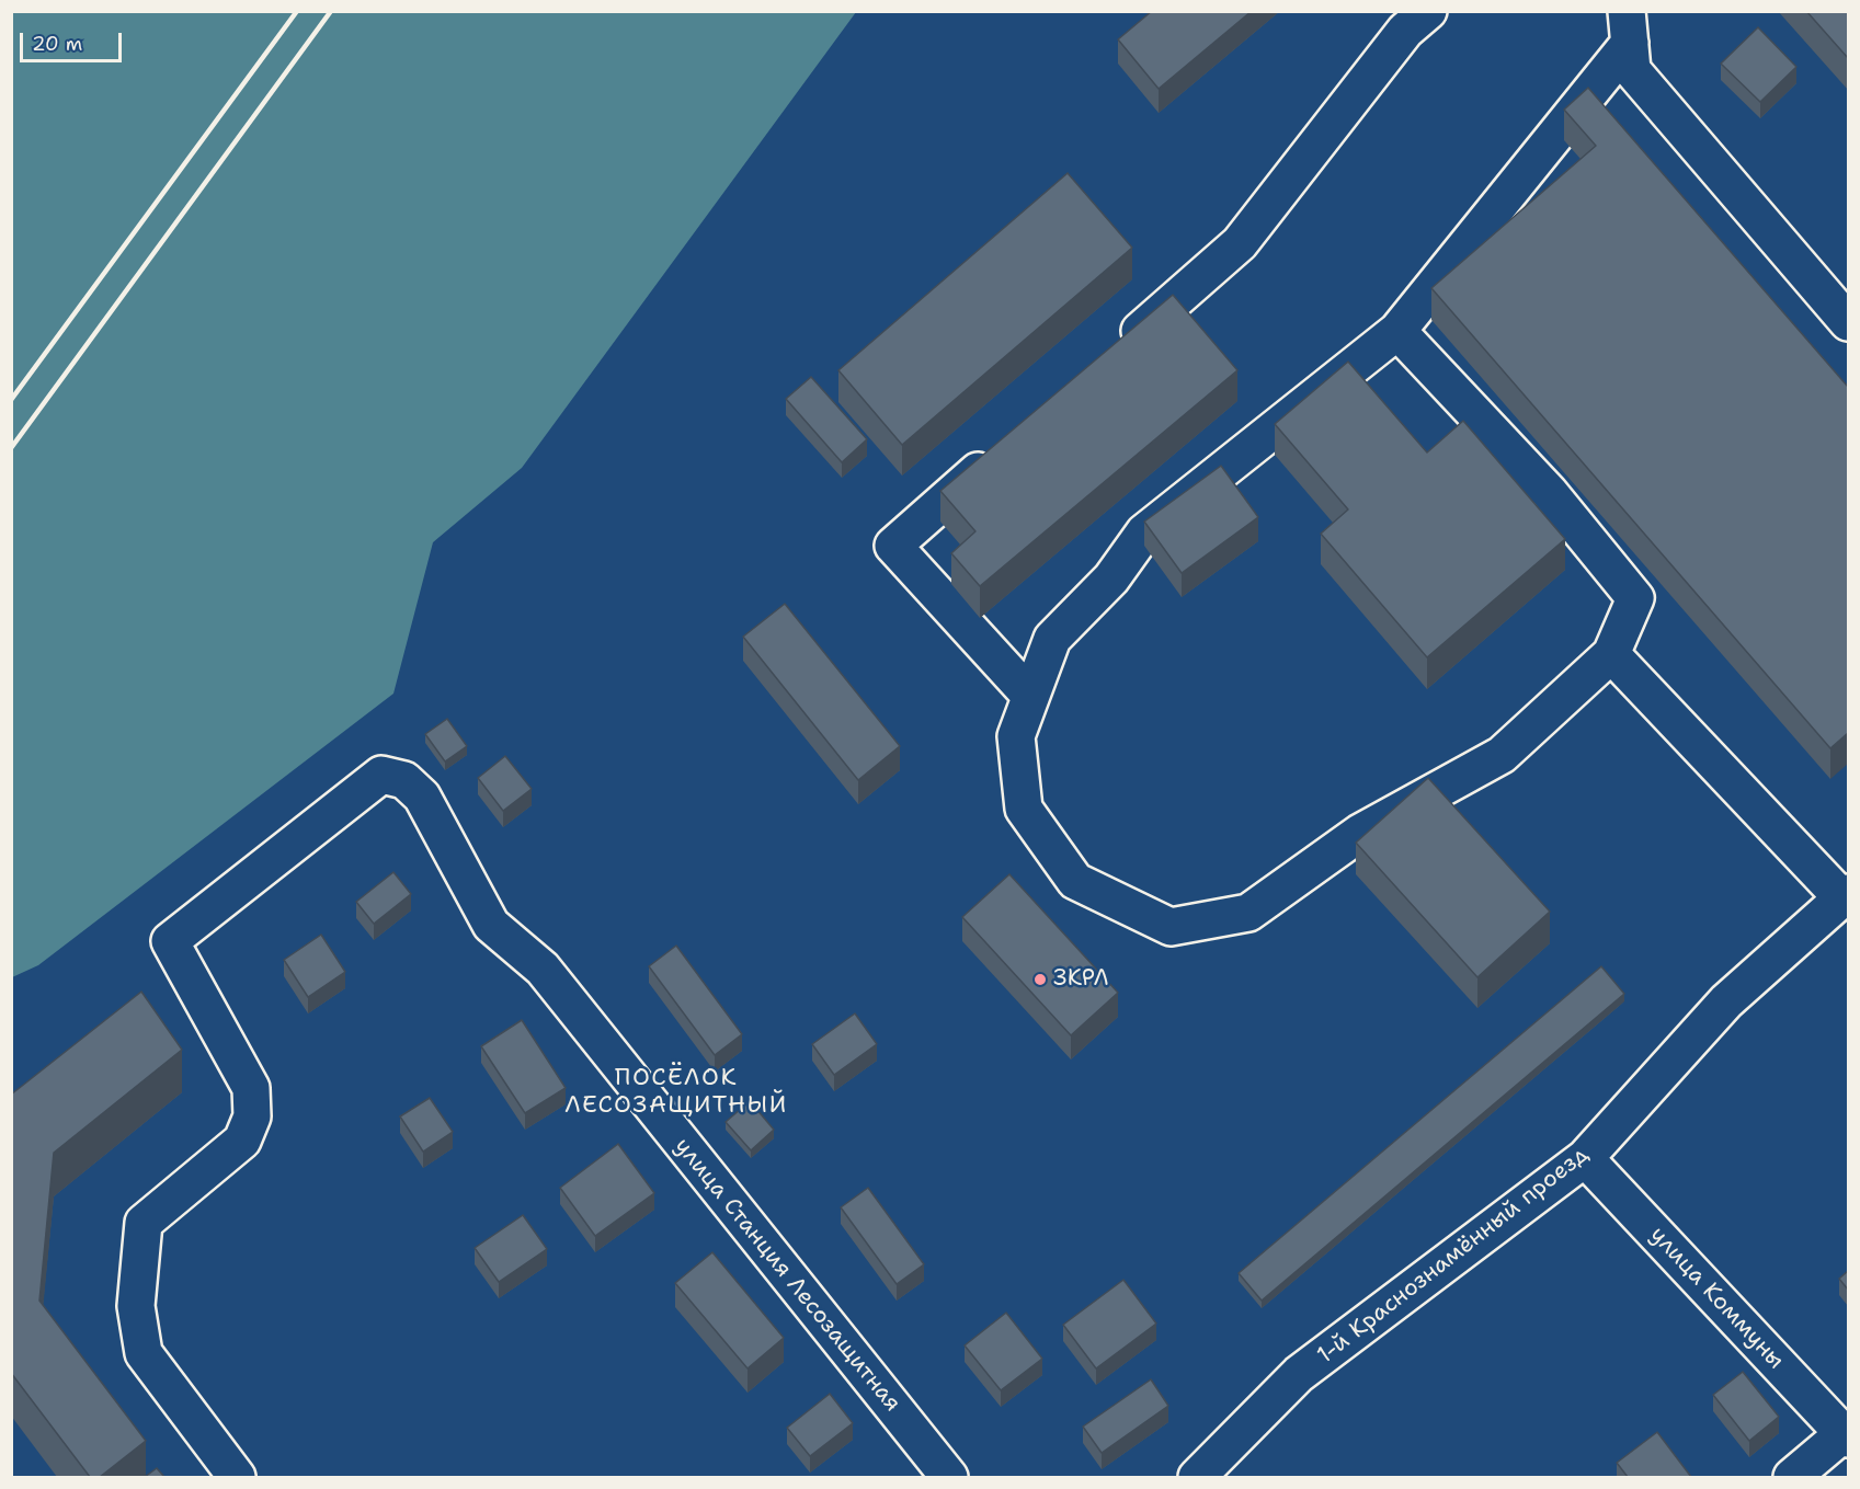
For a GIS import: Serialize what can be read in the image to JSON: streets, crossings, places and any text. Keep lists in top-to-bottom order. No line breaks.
{"streets":{"street":["1-й Краснознамённый проезд","улица Станция Лесозащитная","улица Коммуны"]},"crossings":[["1-й Краснознамённый проезд","улица Коммуны"]],"districts":["ПОСЁЛОК ЛЕСОЗАЩИТНЫЙ"],"places":["ЗКРЛ"],"scale_bar":"20 m"}
